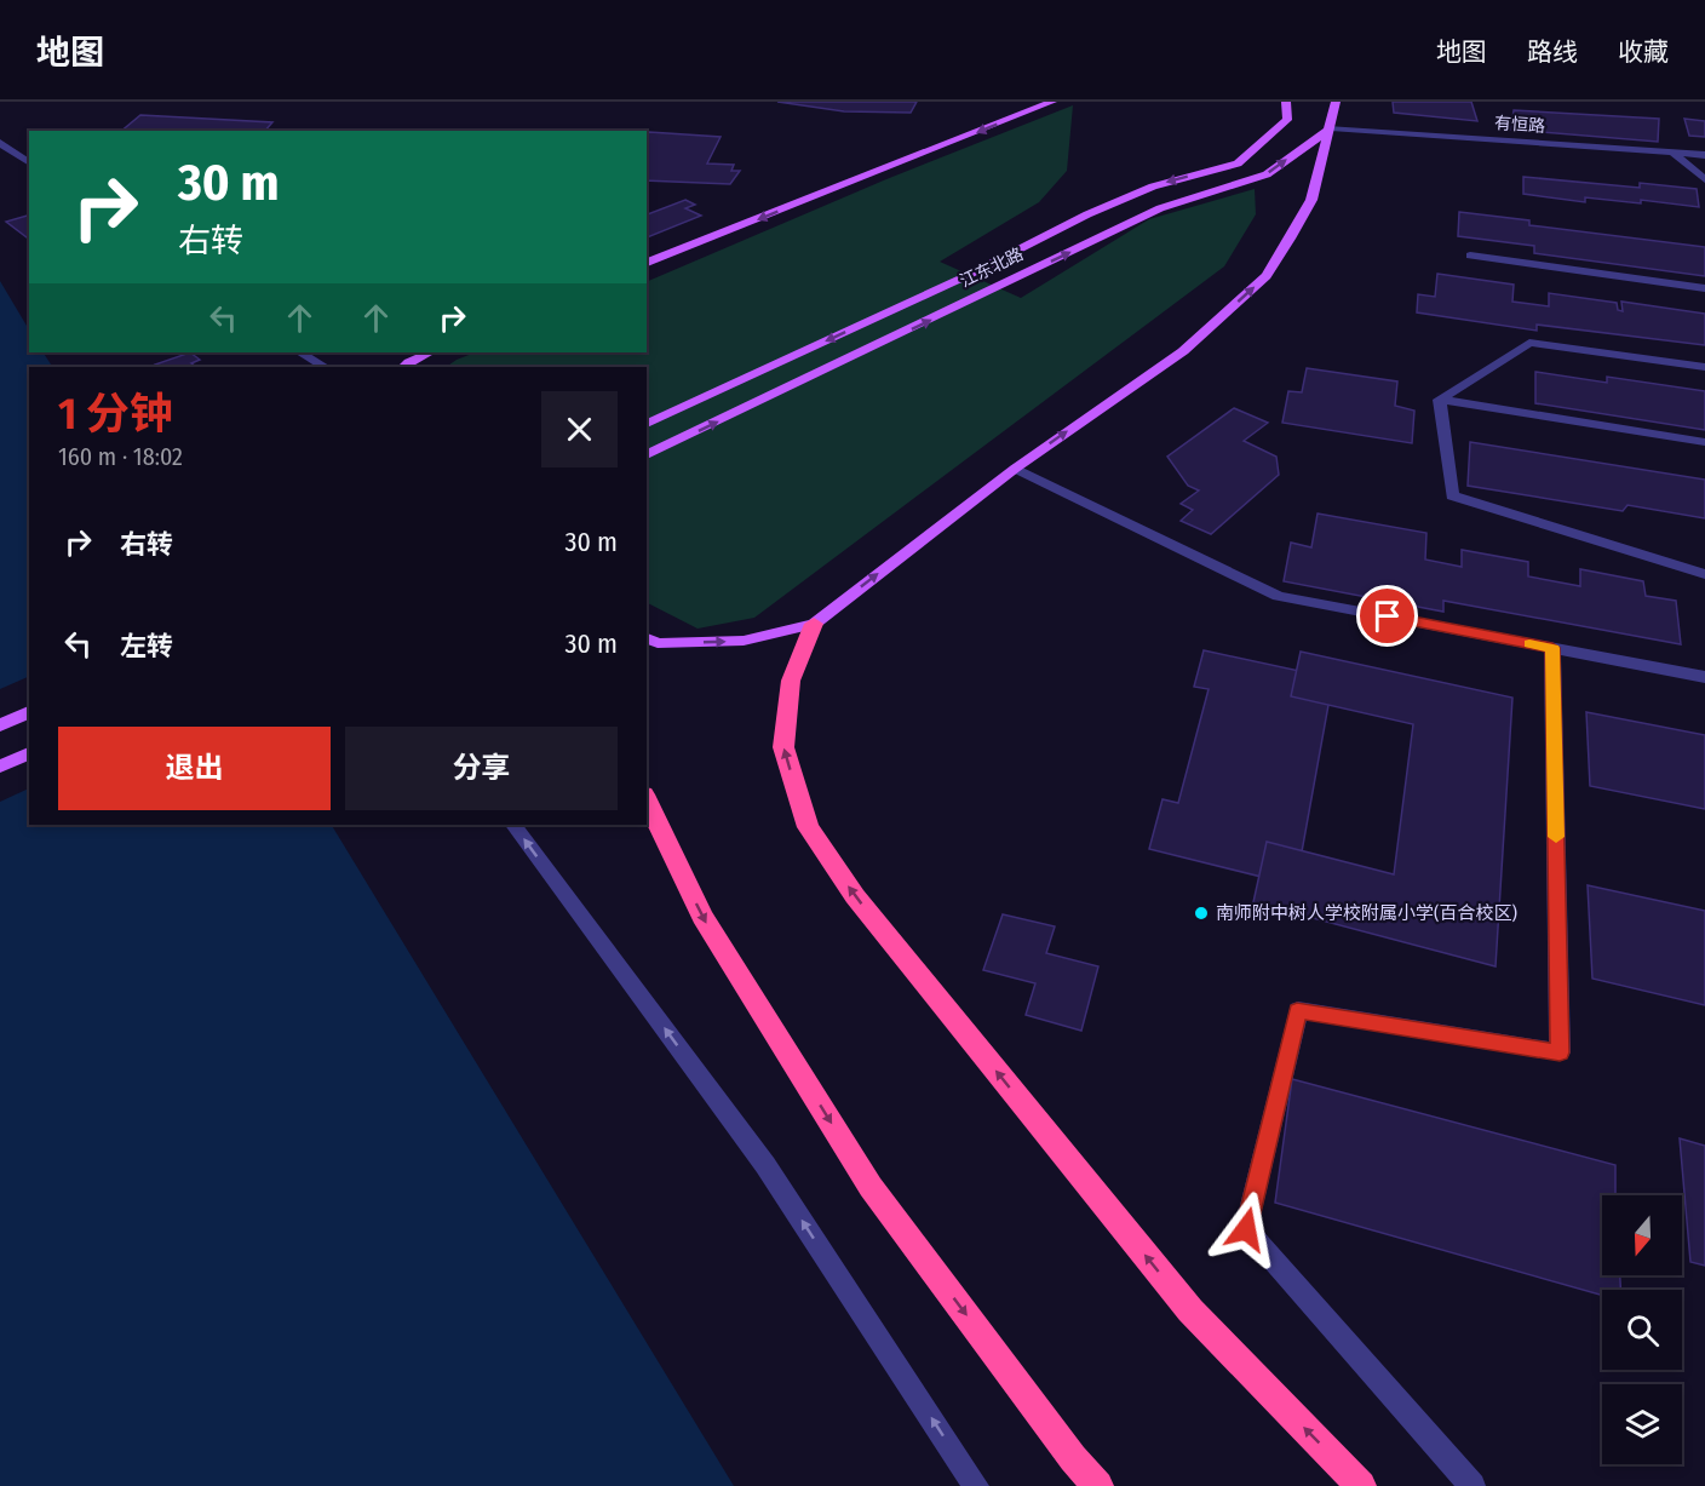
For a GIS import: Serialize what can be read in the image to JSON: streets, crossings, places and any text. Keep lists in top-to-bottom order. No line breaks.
{"streets":{"main road":["江东北路"],"street":["有恒路"]},"crossings":[["有恒路","江东北路"]],"places":["南师附中树人学校附属小学(百合校区)"],"north":"bottom","page":{"header":"地图","nav":["地图","路线","收藏"],"turn":["30 m","右转"],"heading":["1 分钟","160 m · 18:02"],"list":[{"name":"右转","value":"30 m"},{"name":"左转","value":"30 m"}],"buttons":["退出","分享"]}}
